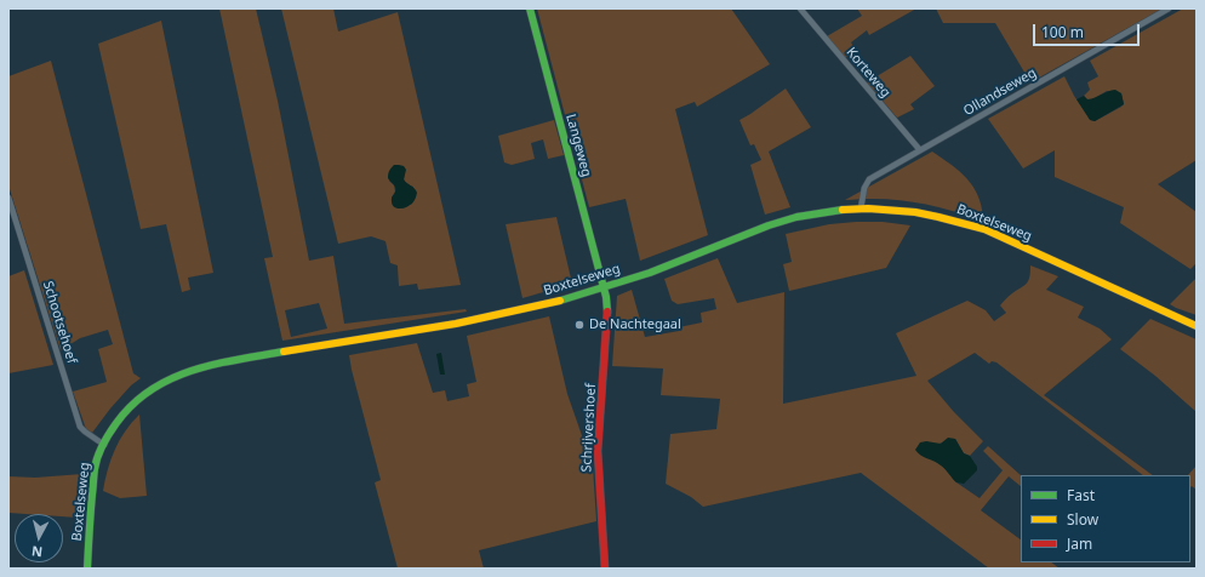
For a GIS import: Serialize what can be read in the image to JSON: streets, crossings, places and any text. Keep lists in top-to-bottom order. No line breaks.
{"streets":{"main road":["Langeweg","Boxtelseweg","Schrijvershoef"],"street":["Korteweg","Ollandseweg","Schootsehoef"]},"crossings":[["Korteweg","Ollandseweg"],["Ollandseweg","Boxtelseweg"],["Langeweg","Boxtelseweg"],["Langeweg","Schrijvershoef"],["Boxtelseweg","Schootsehoef"],["Boxtelseweg","Schrijvershoef"]],"places":["De Nachtegaal"],"legend":["Fast","Slow","Jam"],"scale_bar":"100 m","north":"bottom"}
